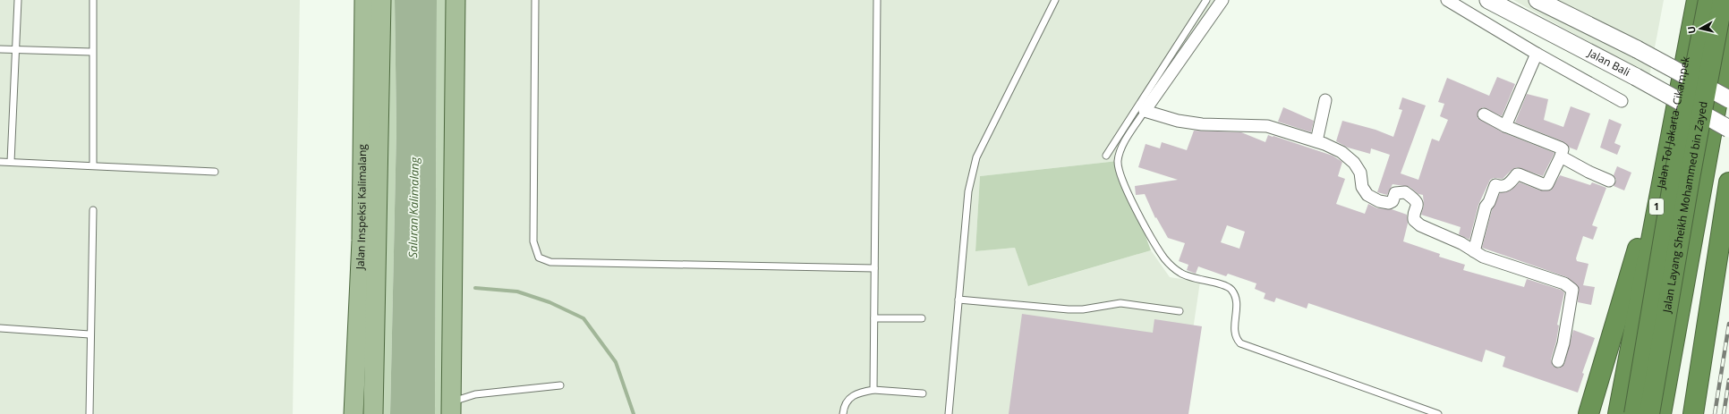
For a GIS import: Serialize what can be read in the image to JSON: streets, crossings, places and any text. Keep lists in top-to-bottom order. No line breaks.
{"streets":{"highway":["Jalan Tol Jakarta–Cikampek","1","Jalan Layang Sheikh Mohammed bin Zayed"],"main road":["Jalan Inspeksi Kalimalang"],"street":["Jalan Bali"]},"water":["Saluran Kalimalang"],"north":"left"}
